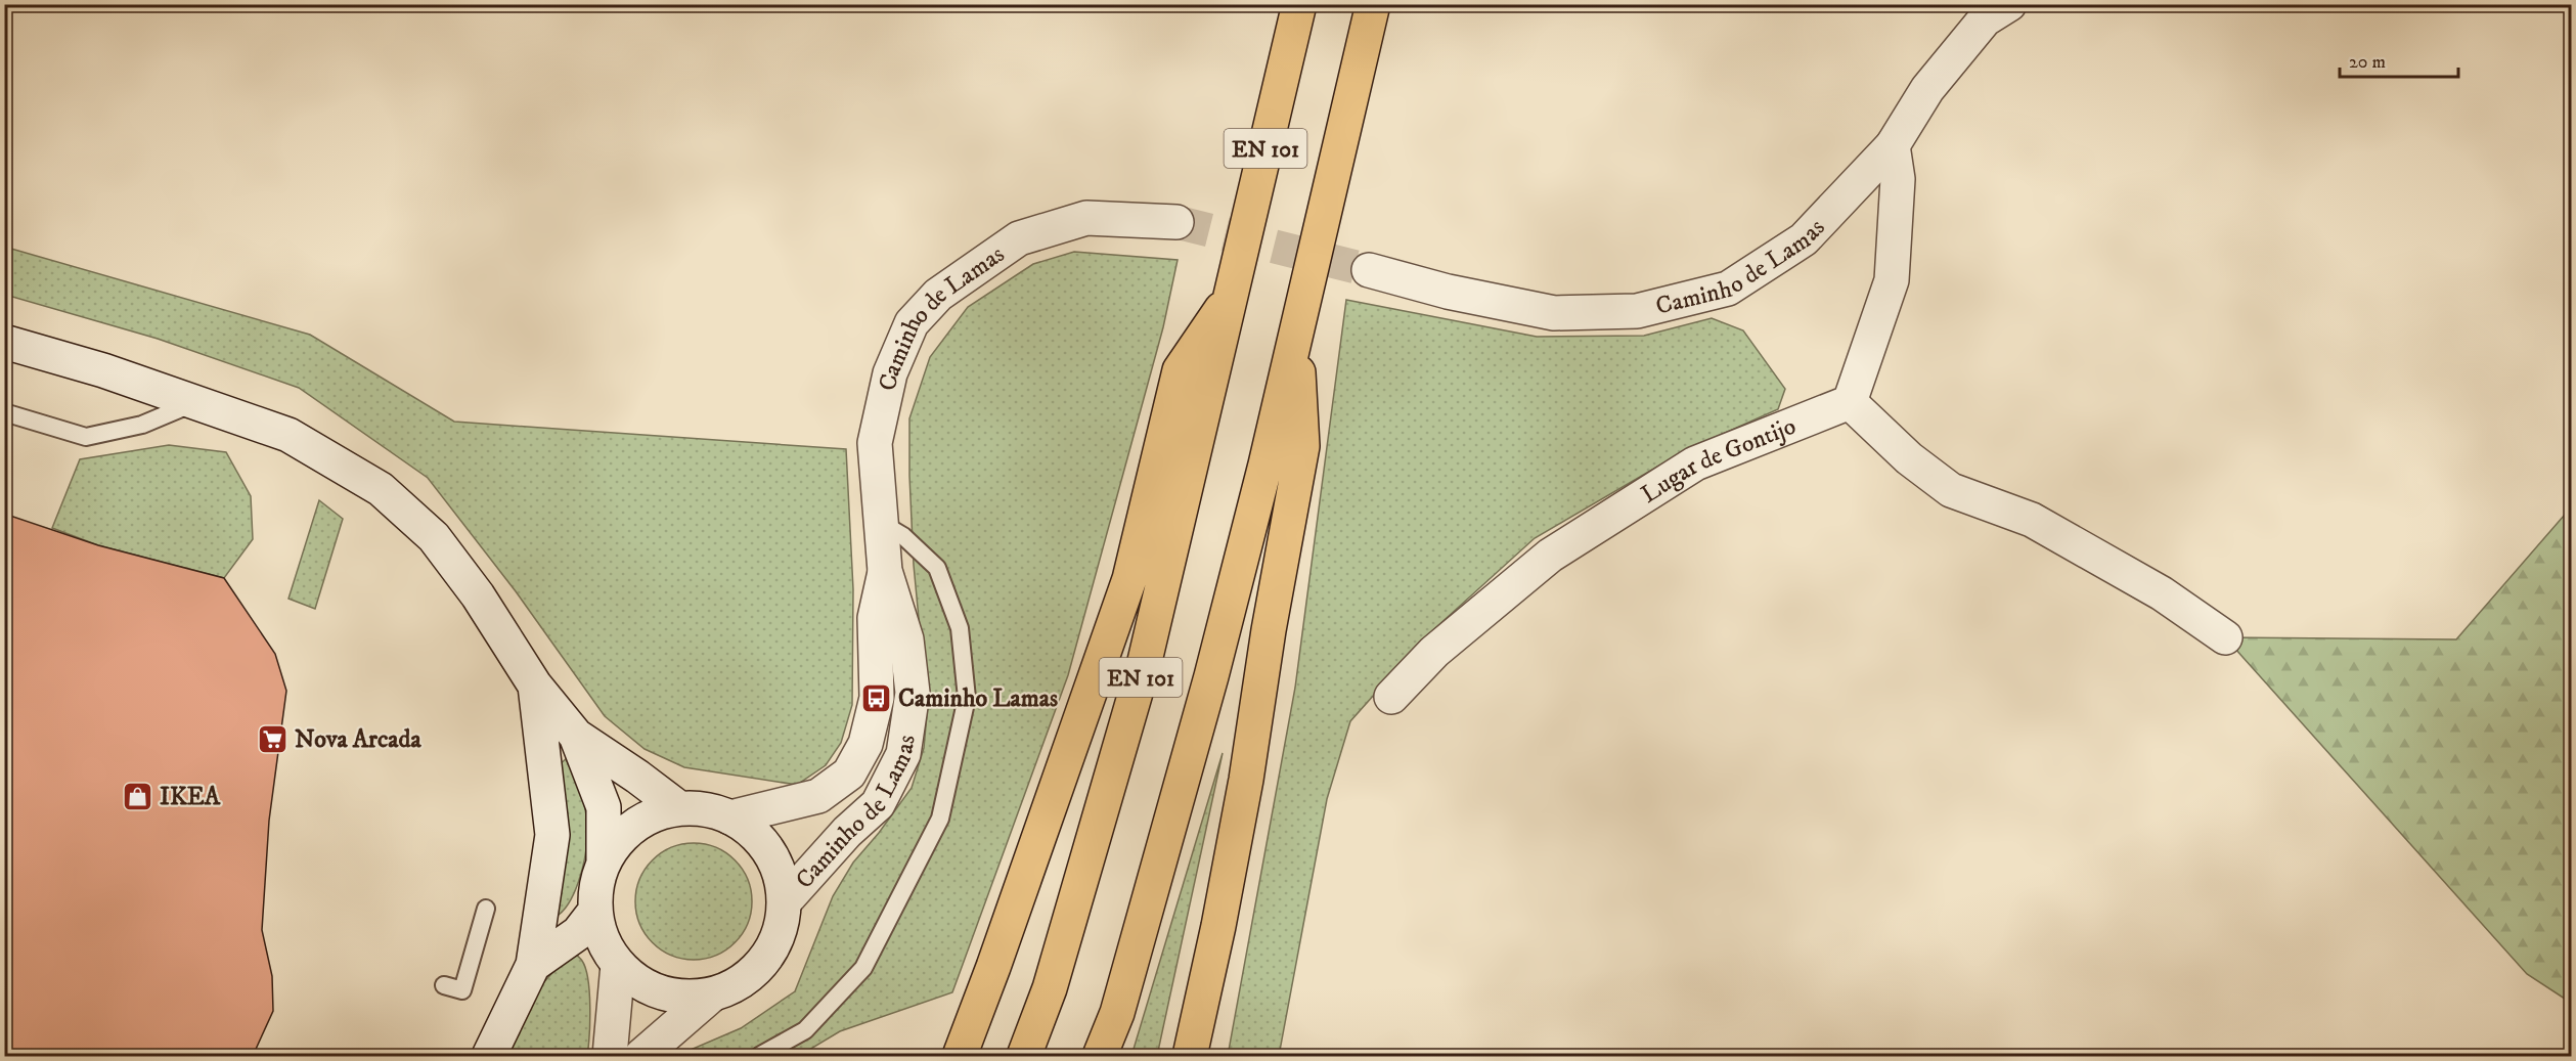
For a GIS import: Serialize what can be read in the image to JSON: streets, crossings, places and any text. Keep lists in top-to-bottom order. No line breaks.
{"streets":{"highway":["EN 101"],"street":["Caminho de Lamas","Lugar de Gontijo"]},"places":{"bus stop":["Caminho Lamas"],"supermarket":["Nova Arcada"],"shop":["IKEA"]},"scale_bar":"20 m"}
